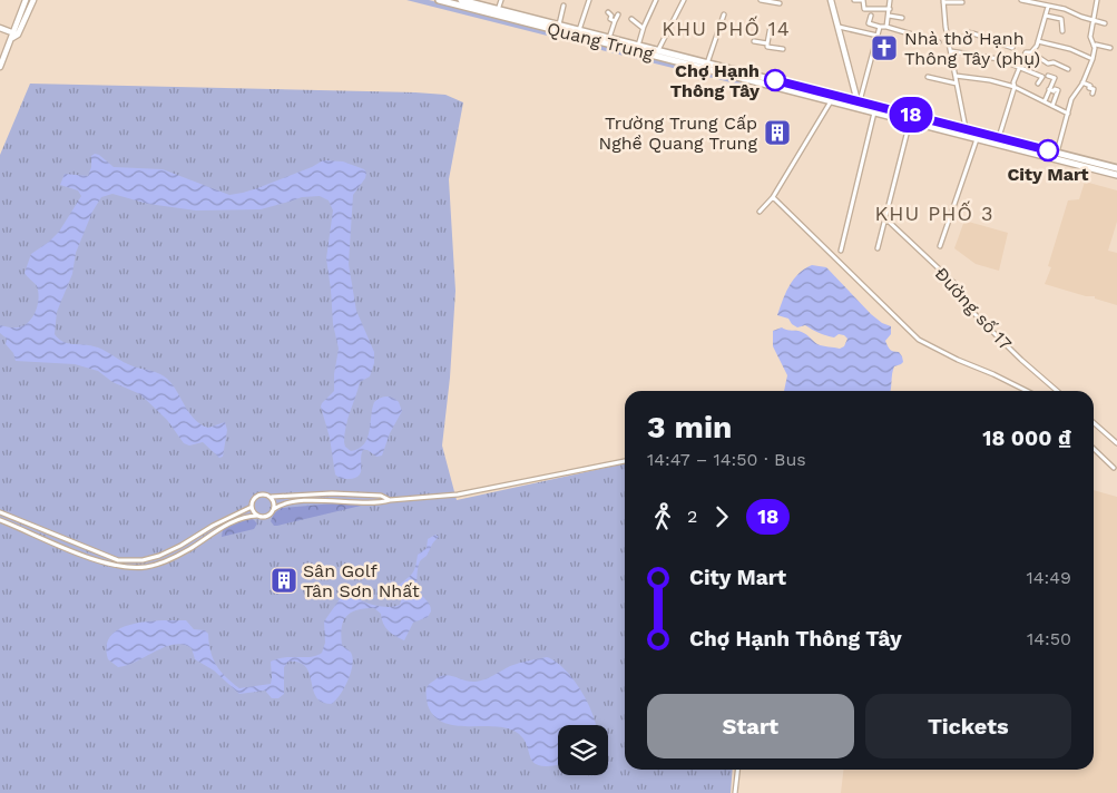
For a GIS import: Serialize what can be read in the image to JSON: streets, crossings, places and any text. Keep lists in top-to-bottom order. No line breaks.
{"streets":{"main road":["Quang Trung"],"street":["Đường số 17"]},"districts":["KHU PHỐ 14","KHU PHỐ 3"],"places":{"church":["Nhà thờ Hạnh Thông Tây (phụ)"],"other":["Chợ Hạnh Thông Tây","City Mart"],"building":["Trường Trung Cấp Nghề Quang Trung","Sân Golf Tân Sơn Nhất"]},"lines":["bus line 18"],"page":{"on_map":"18","heading":["3 min","14:47 – 14:50 · Bus","18 000 ₫"],"legs":["2","18"],"list":[{"name":"City Mart","value":"14:49"},{"name":"Chợ Hạnh Thông Tây","value":"14:50"}],"buttons":["Start","Tickets"]}}
